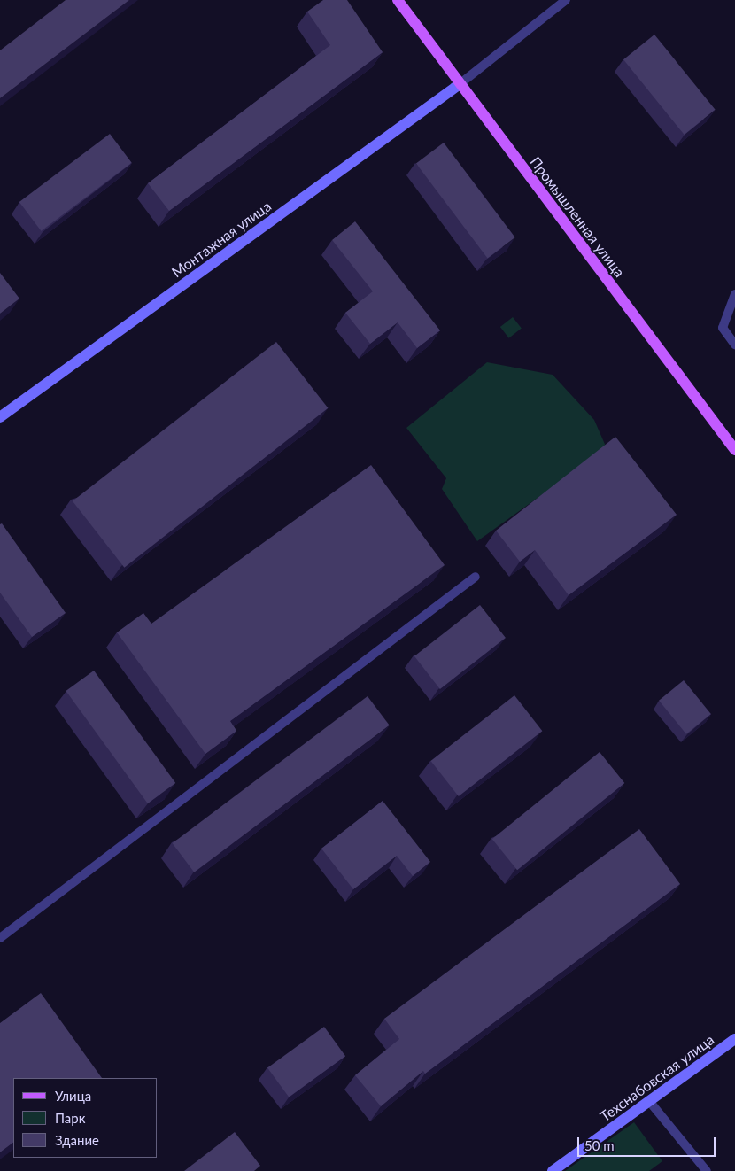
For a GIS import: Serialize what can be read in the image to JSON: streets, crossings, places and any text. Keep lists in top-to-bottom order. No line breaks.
{"streets":{"main road":["Промышленная улица"],"street":["Монтажная улица","Техснабовская улица"]},"crossings":[["Промышленная улица","Монтажная улица"]],"legend":["Улица","Парк","Здание"],"scale_bar":"50 m"}
